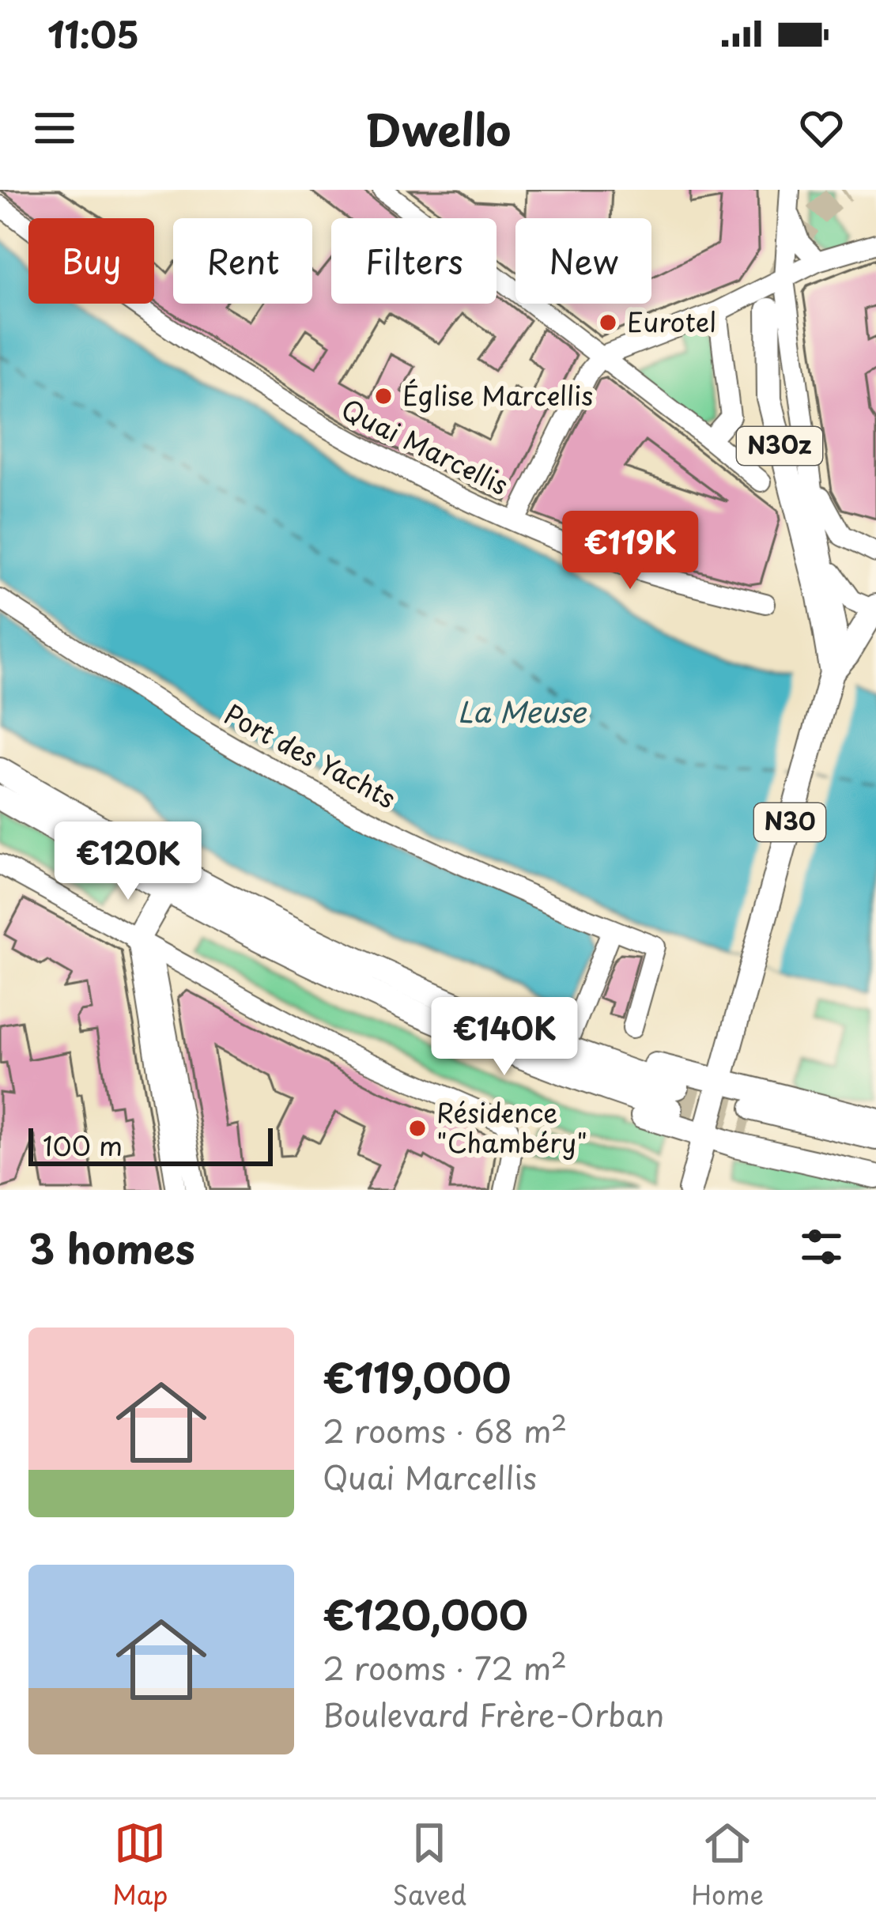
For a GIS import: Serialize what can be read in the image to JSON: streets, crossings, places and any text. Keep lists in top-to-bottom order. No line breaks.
{"streets":{"main road":["N30z","N30"],"street":["Quai Marcellis","Port des Yachts"]},"crossings":[["N30z","N30"]],"water":["La Meuse"],"places":["Eurotel","Église Marcellis","Résidence \"Chambéry\""],"scale_bar":"100 m","page":{"status":"11:05","header":"Dwello","chip":["Buy","Rent","Filters","New"],"price":["€119K","€120K","€140K"],"scale":"100 m","heading":"3 homes","list":[{"name":"€119,000","note":"2 rooms · 68 m² · Quai Marcellis"},{"name":"€120,000","note":"2 rooms · 72 m² · Boulevard Frère-Orban"}],"tabs":["Map","Saved","Home"]}}
